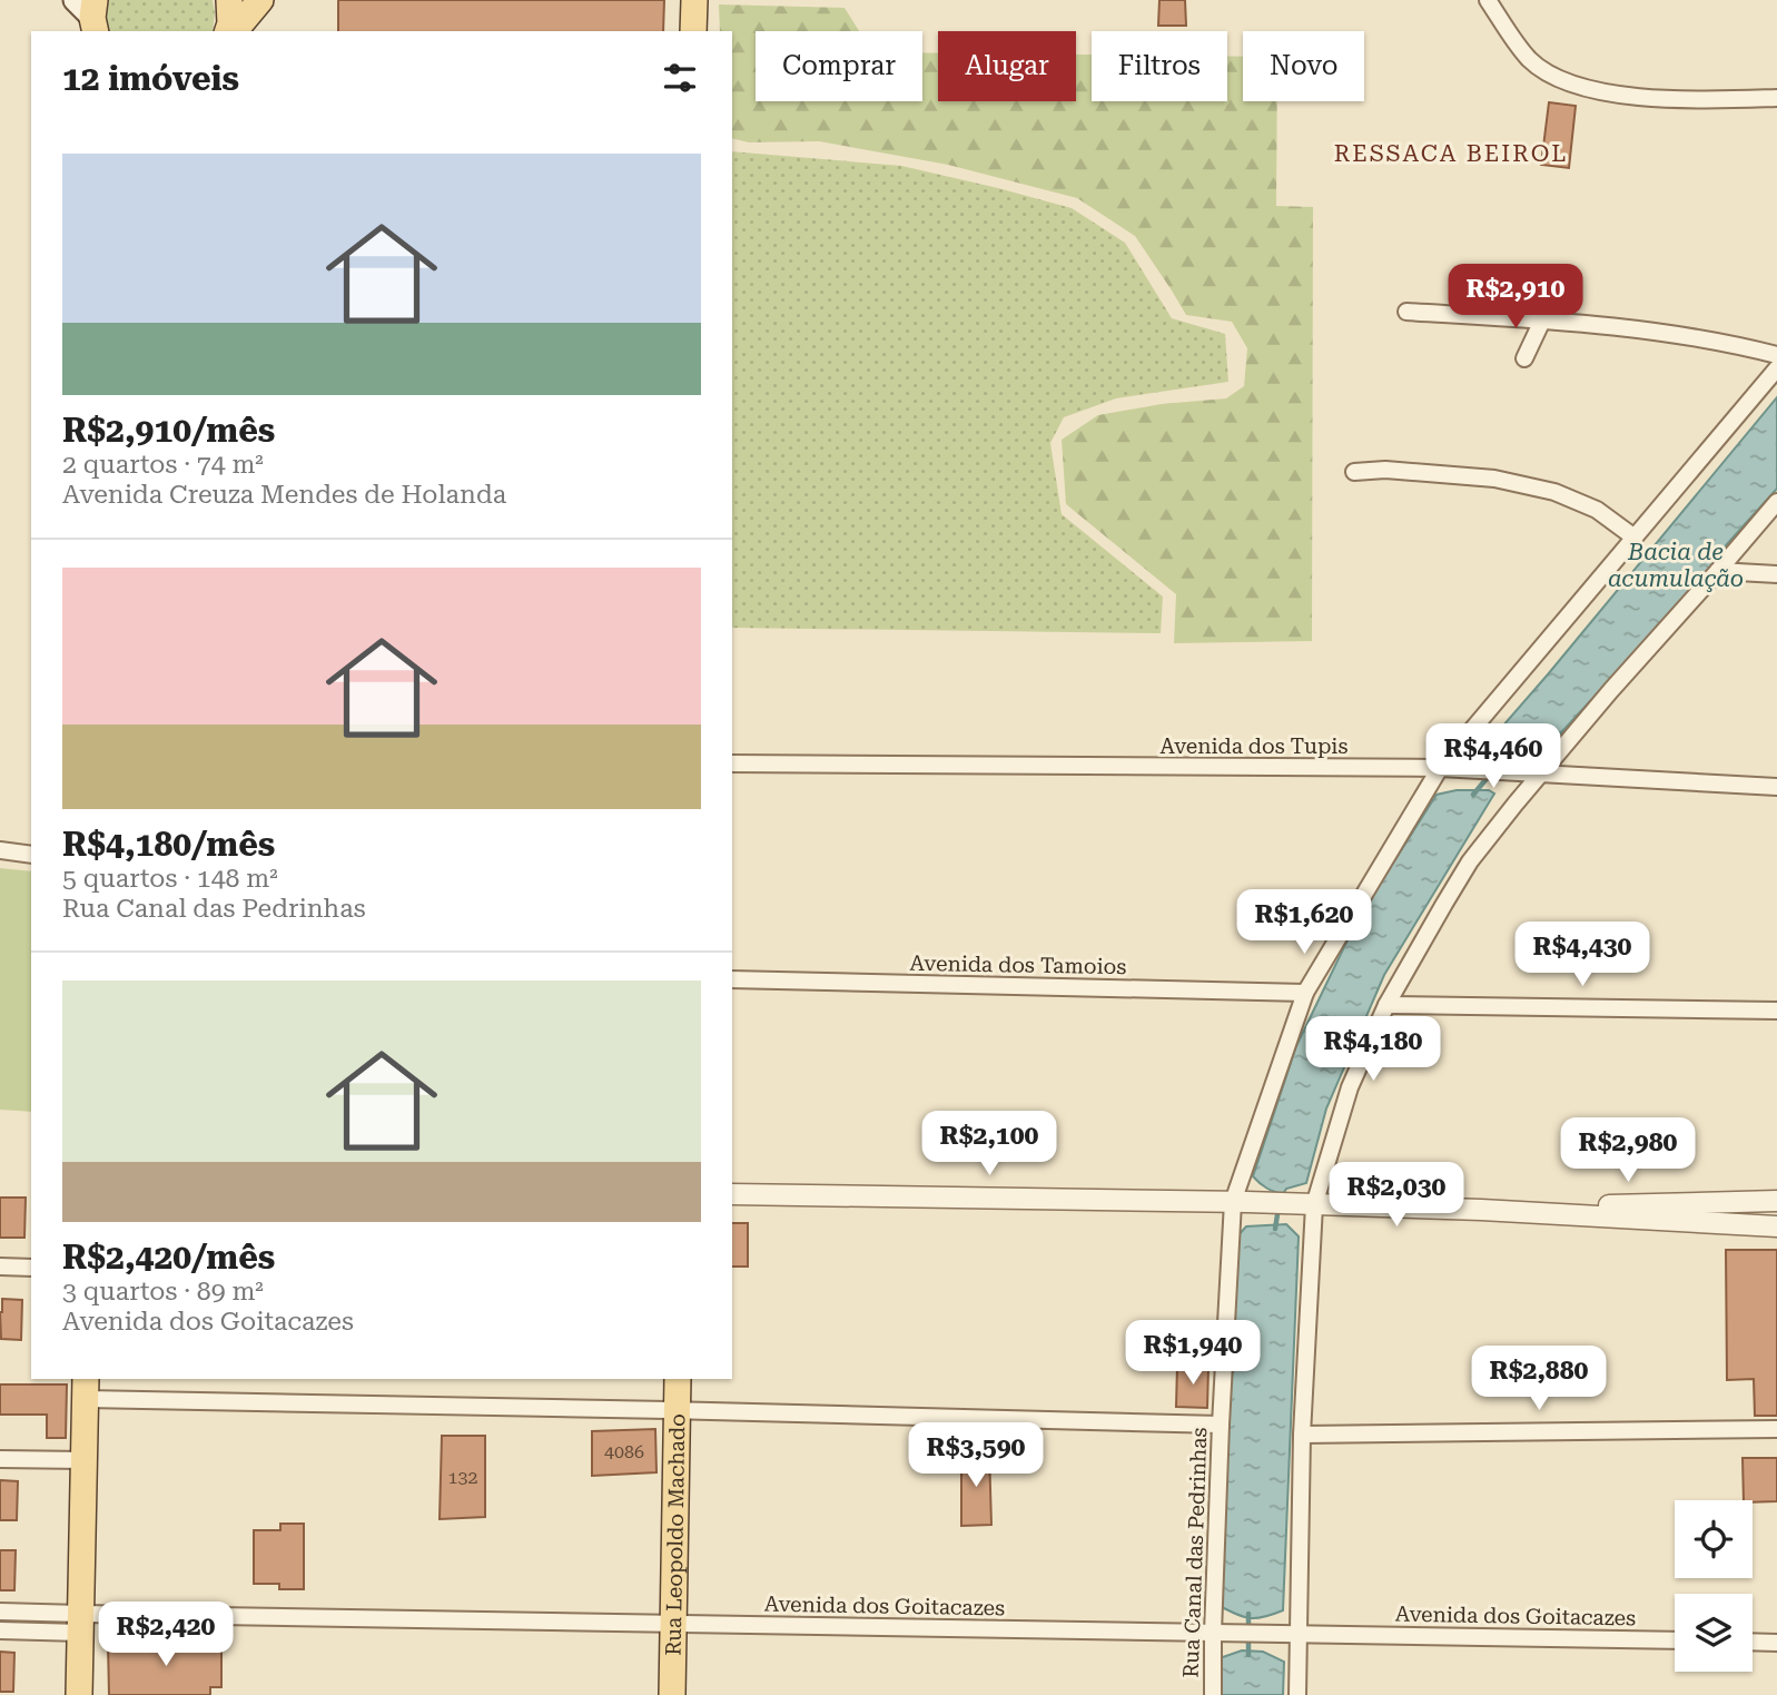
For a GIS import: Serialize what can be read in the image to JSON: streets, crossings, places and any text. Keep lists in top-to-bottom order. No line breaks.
{"streets":{"main road":["Rua Leopoldo Machado"],"street":["Avenida dos Tupis","Avenida dos Tamoios","Rua Canal das Pedrinhas","Avenida dos Goitacazes"]},"crossings":[["Avenida dos Tupis","Rua Canal das Pedrinhas"],["Avenida dos Tamoios","Rua Canal das Pedrinhas"],["Rua Leopoldo Machado","Avenida dos Goitacazes"],["Rua Canal das Pedrinhas","Avenida dos Goitacazes"]],"districts":["RESSACA BEIROL"],"water":["Bacia de acumulação"],"house_numbers":["4086","132"],"page":{"chip":["Comprar","Alugar","Filtros","Novo"],"heading":"12 imóveis","list":[{"name":"R$2,910/mês","note":"2 quartos · 74 m² · Avenida Creuza Mendes de Holanda"},{"name":"R$4,180/mês","note":"5 quartos · 148 m² · Rua Canal das Pedrinhas"},{"name":"R$2,420/mês","note":"3 quartos · 89 m² · Avenida dos Goitacazes"}],"price":["R$2,910","R$4,460","R$1,620","R$4,430","R$4,180","R$2,100","R$2,980","R$2,030","R$1,940","R$2,880","R$3,590","R$2,420"]}}
